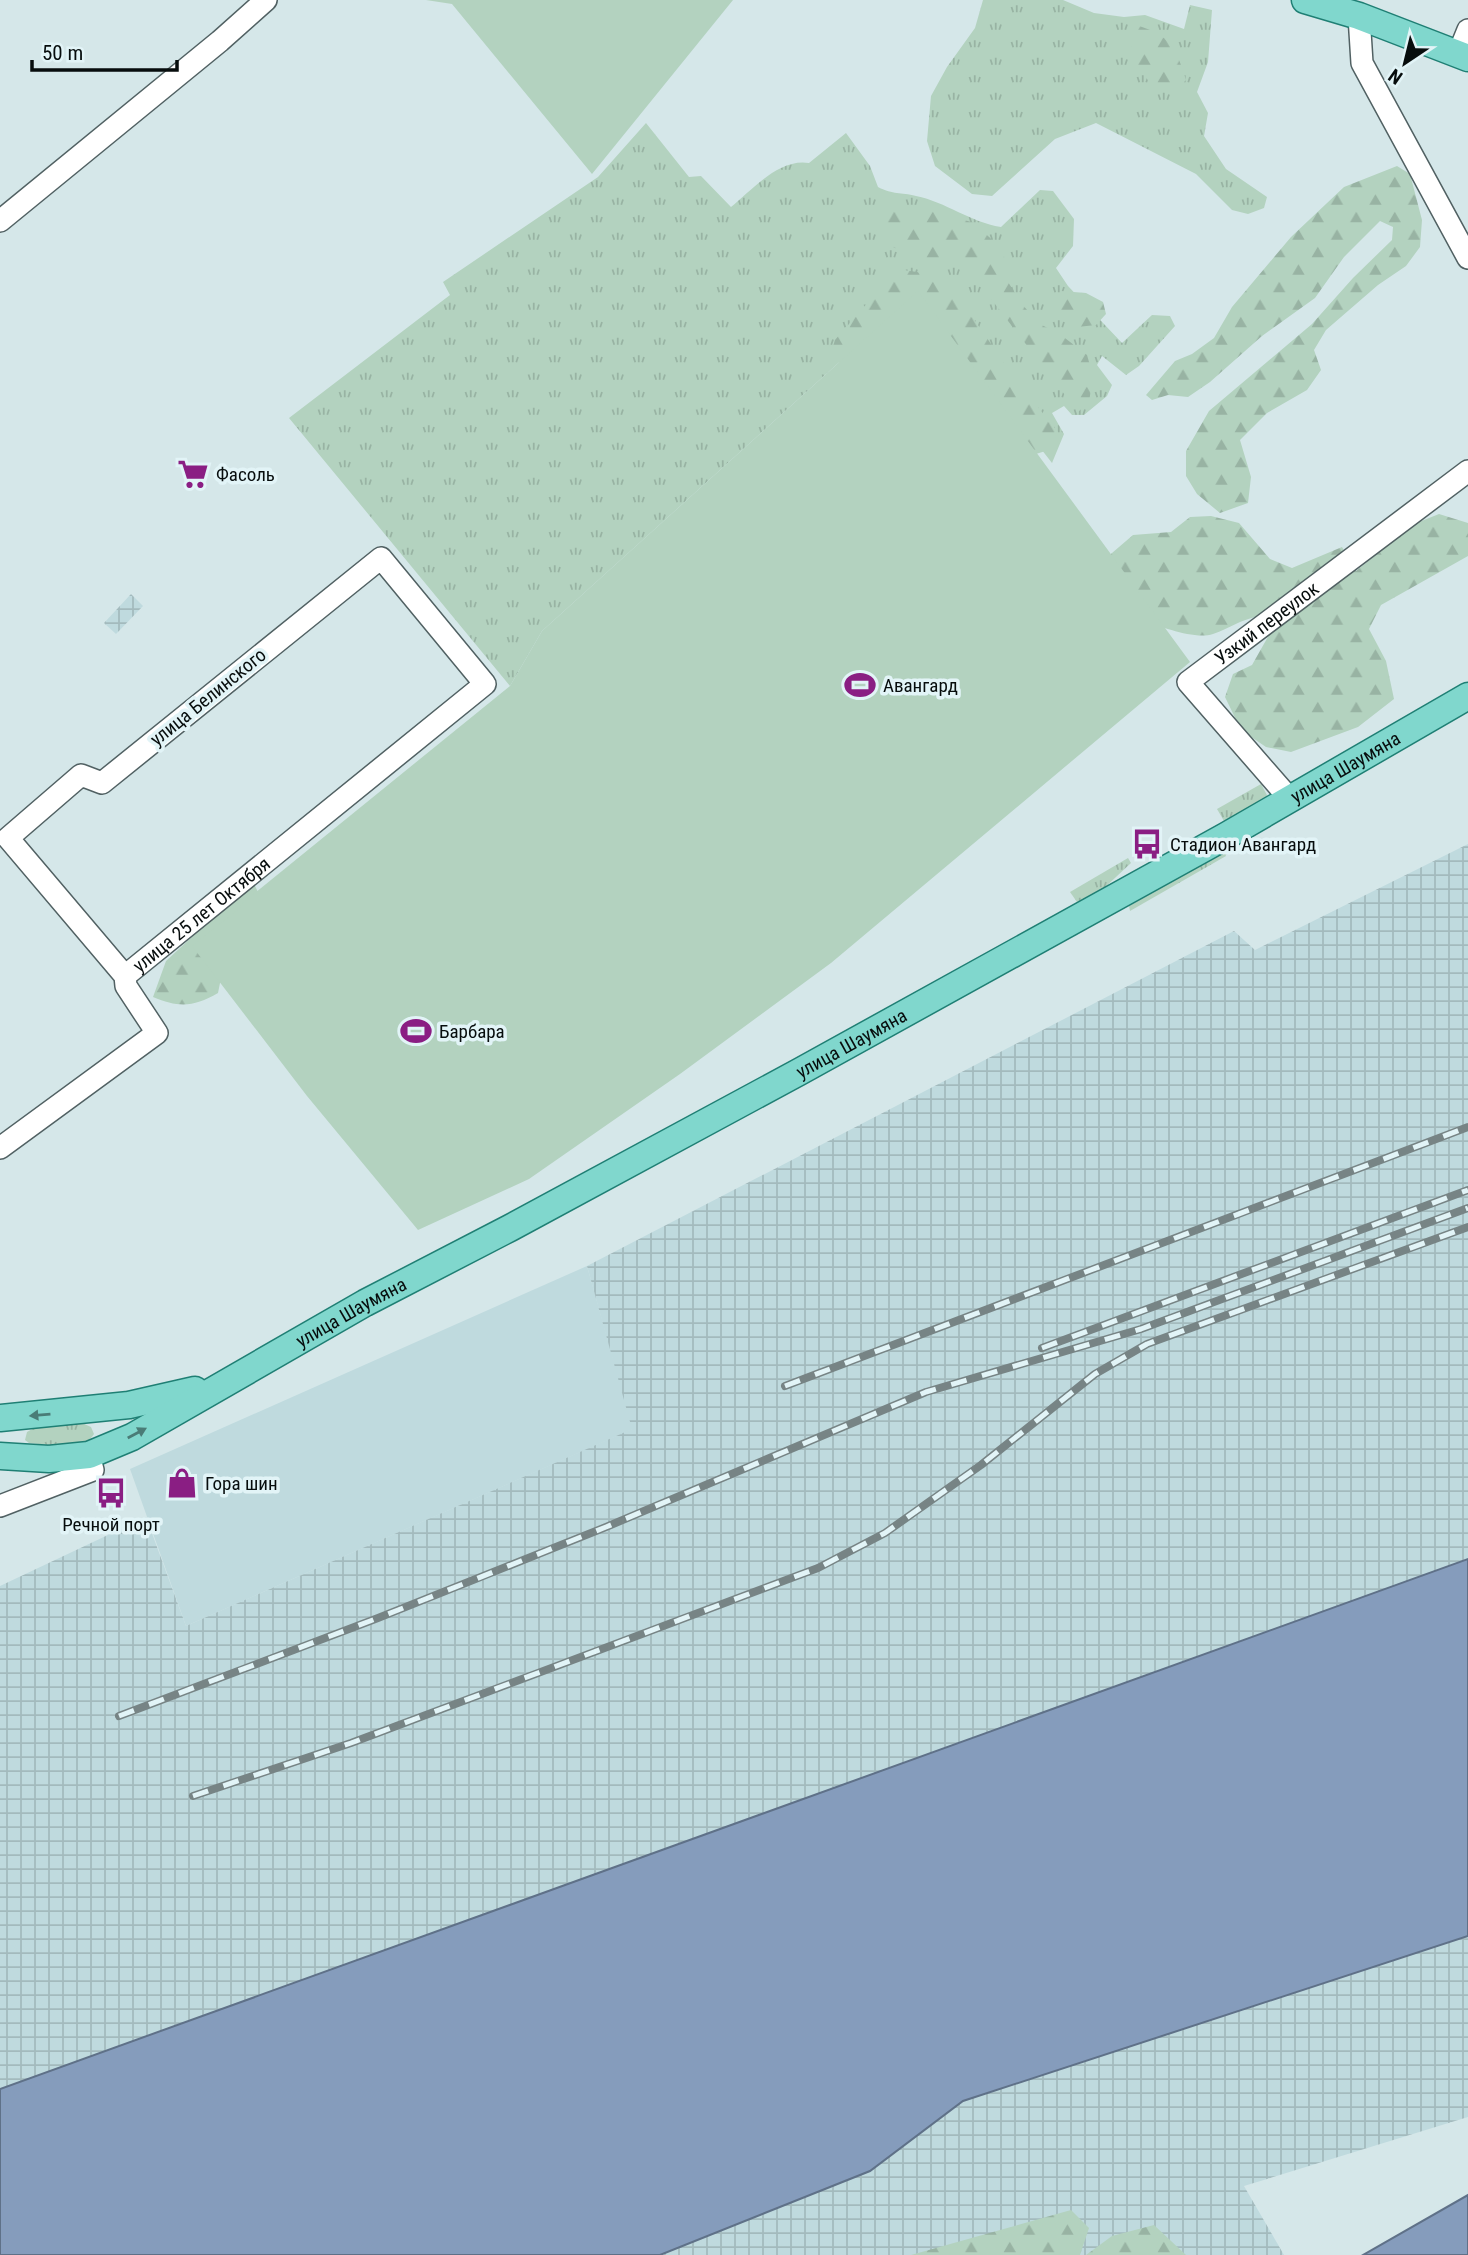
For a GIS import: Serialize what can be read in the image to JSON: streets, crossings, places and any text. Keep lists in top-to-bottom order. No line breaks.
{"streets":{"main road":["улица Шаумяна"],"street":["Узкий переулок","улица Белинского","улица 25 лет Октября"]},"crossings":[["Узкий переулок","улица Шаумяна"],["улица Белинского","улица 25 лет Октября"]],"places":{"supermarket":["Фасоль"],"sports":["Авангард","Барбара"],"bus stop":["Стадион Авангард","Речной порт"],"shop":["Гора шин"]},"scale_bar":"50 m","north":"bottom left"}
